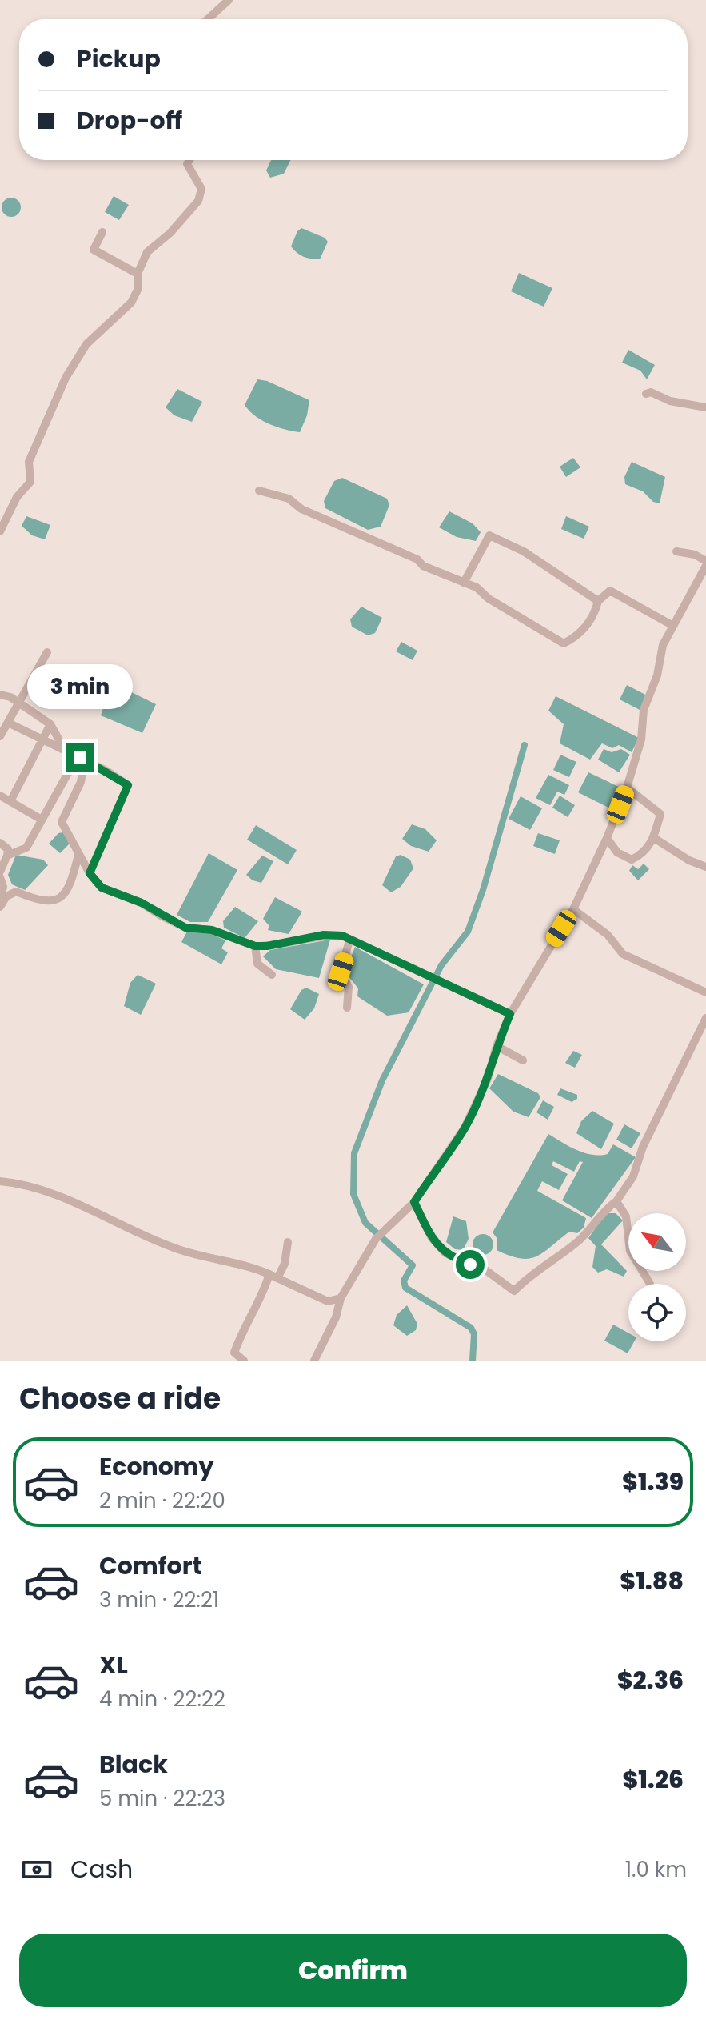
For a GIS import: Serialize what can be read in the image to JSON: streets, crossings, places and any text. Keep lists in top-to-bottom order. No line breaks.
{"north":"top left","page":{"banner":["Pickup","Drop-off"],"bubble":"3 min","heading":"Choose a ride","list":[{"name":"Economy","note":"2 min · 22:20","value":"$1.39"},{"name":"Comfort","note":"3 min · 22:21","value":"$1.88"},{"name":"XL","note":"4 min · 22:22","value":"$2.36"},{"name":"Black","note":"5 min · 22:23","value":"$1.26"}],"pay":["Cash","1.0 km"],"buttons":"Confirm"}}
